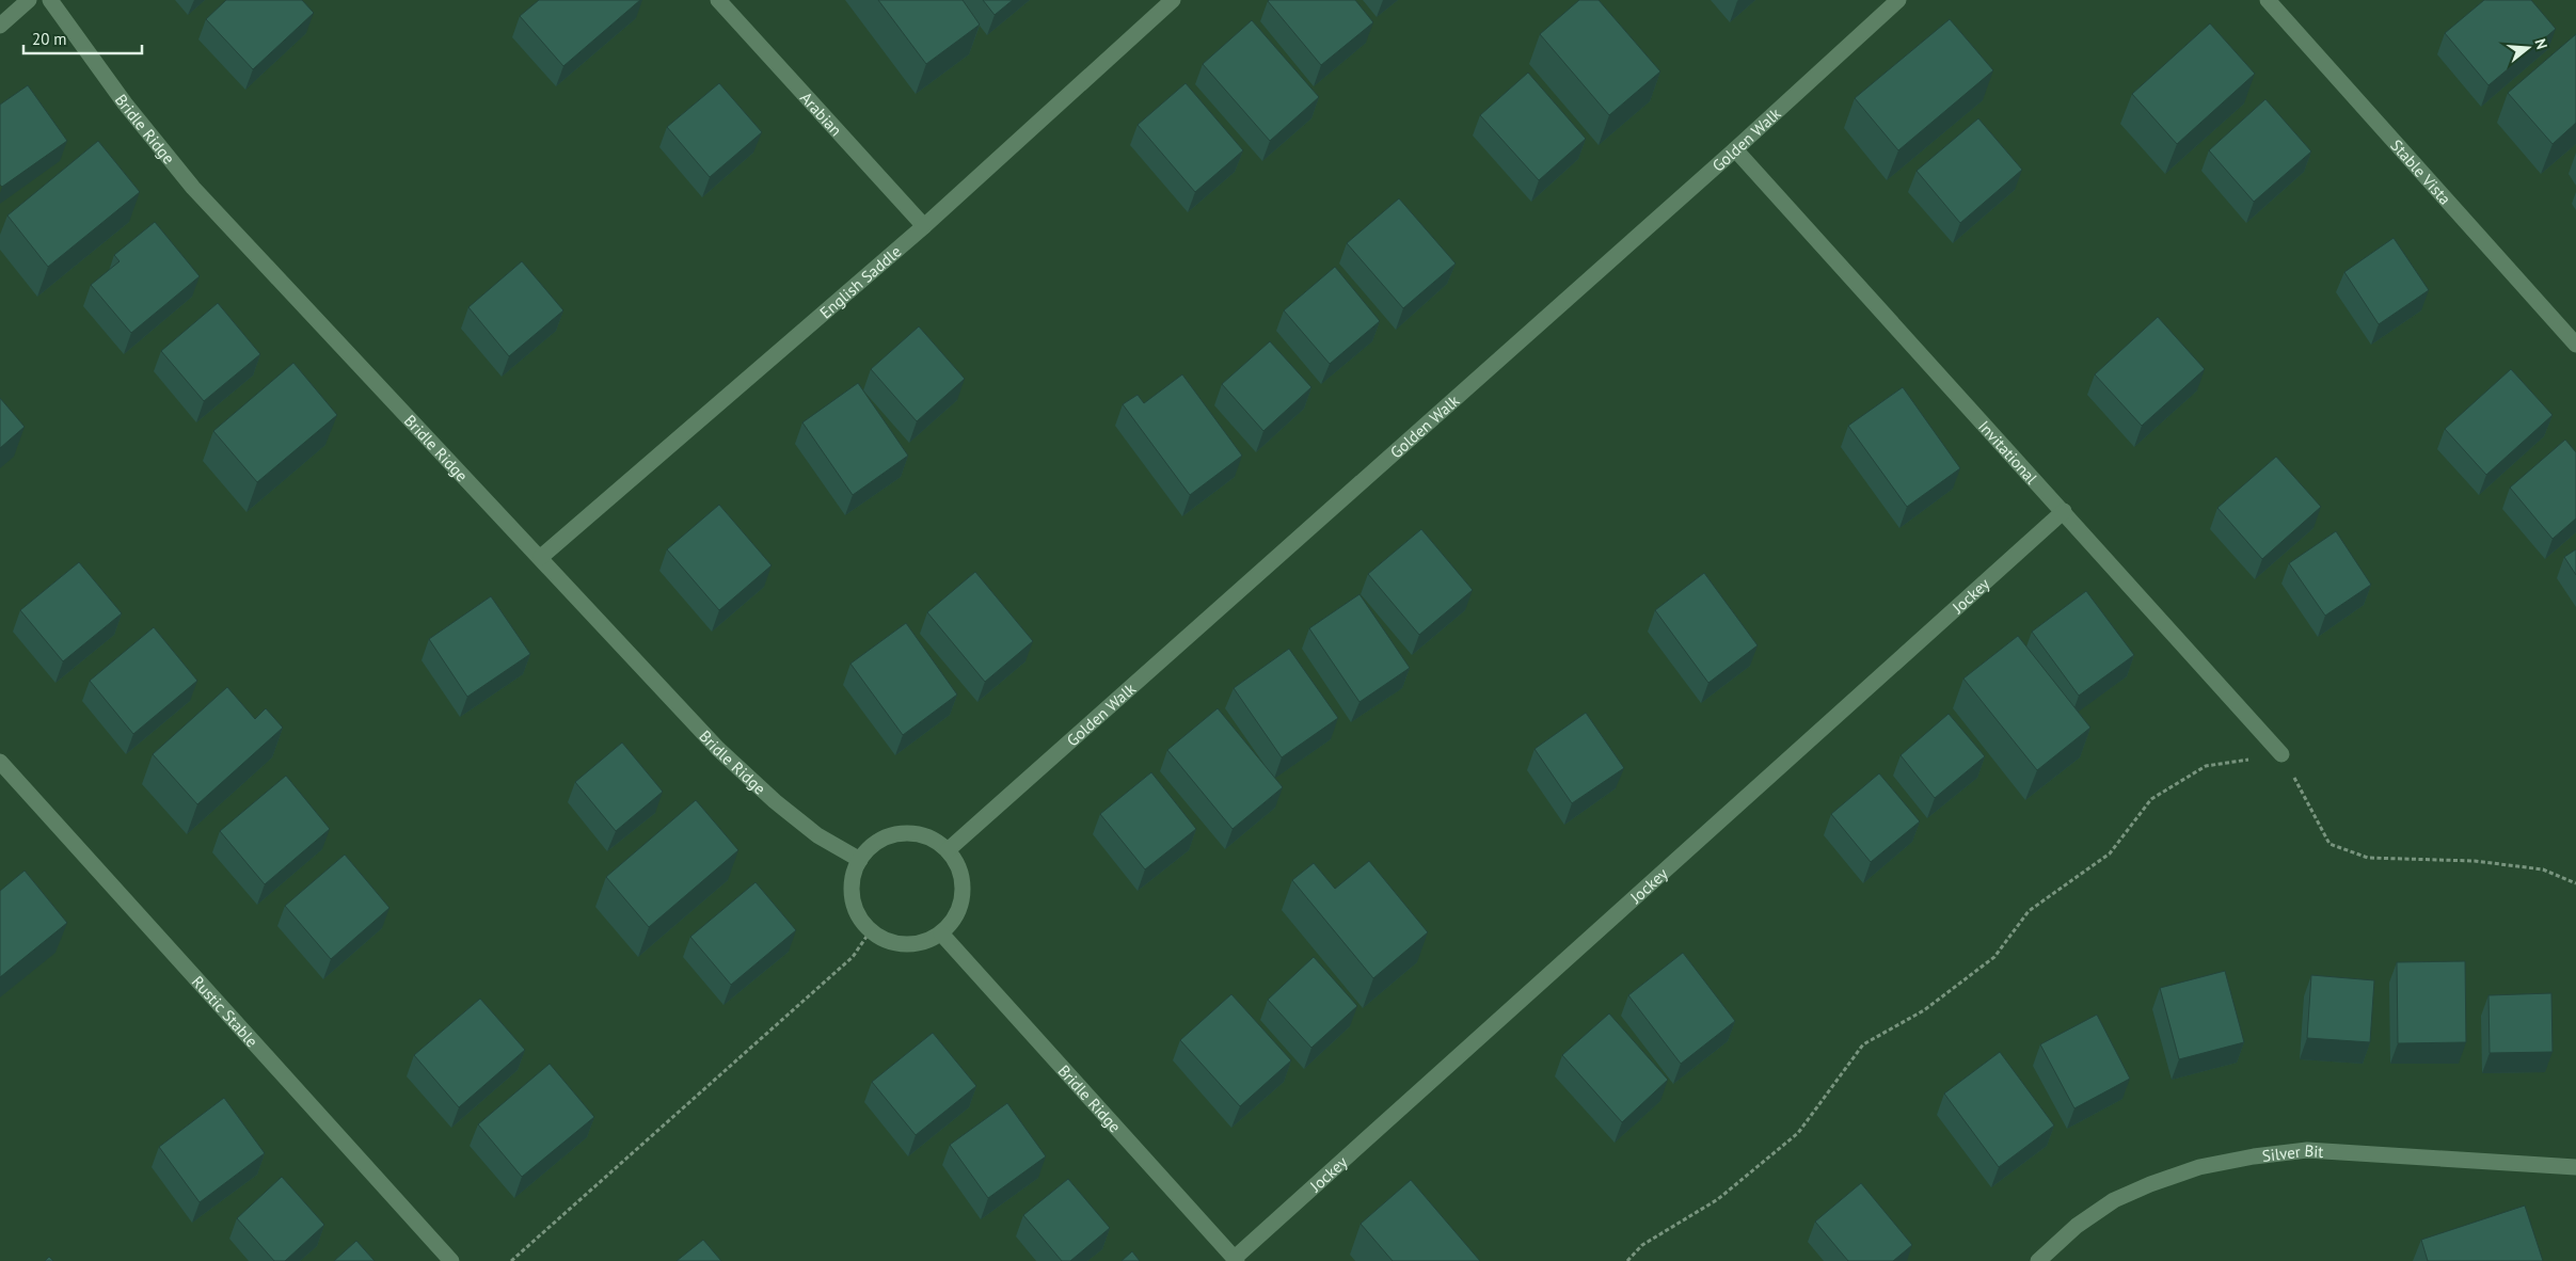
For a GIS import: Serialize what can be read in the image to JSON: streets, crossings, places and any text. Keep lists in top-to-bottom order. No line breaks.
{"streets":{"street":["Arabian","Bridle Ridge","Golden Walk","Stable Vista","English Saddle","Invitational","Jockey","Rustic Stable","Silver Bit"]},"crossings":[["Arabian","English Saddle"],["Bridle Ridge","Golden Walk"],["Bridle Ridge","English Saddle"],["Bridle Ridge","Jockey"],["Golden Walk","Invitational"],["Invitational","Jockey"]],"scale_bar":"20 m","north":"right"}
